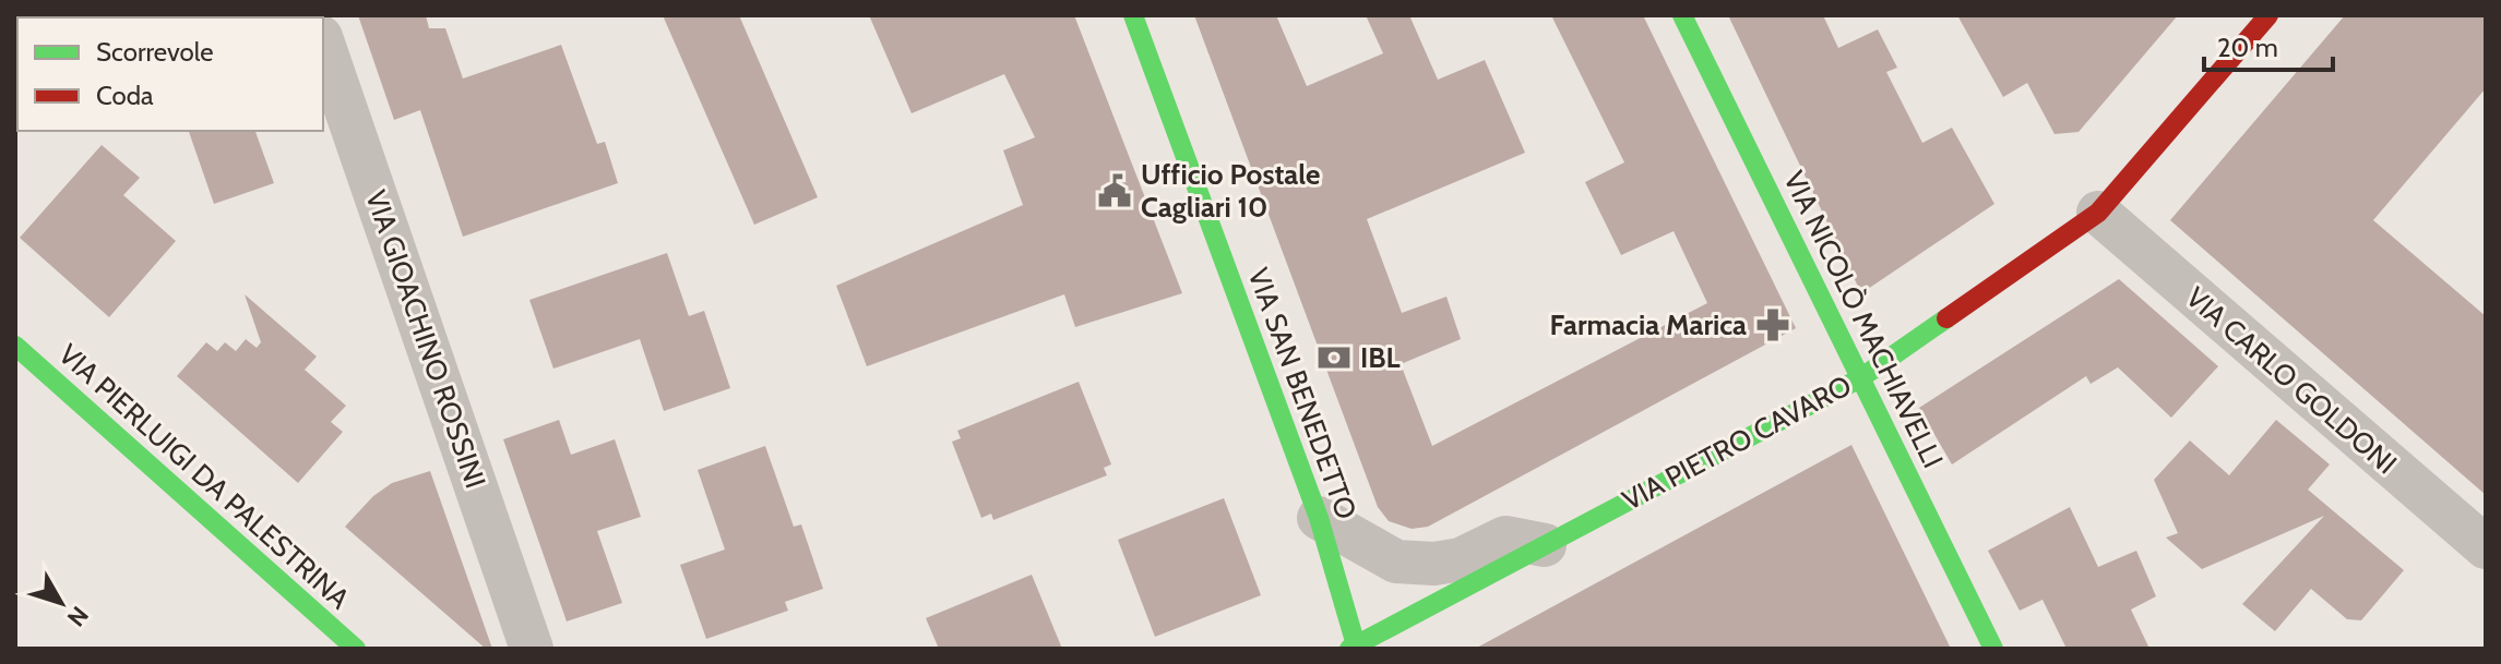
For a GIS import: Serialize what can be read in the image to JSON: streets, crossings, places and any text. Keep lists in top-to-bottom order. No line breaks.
{"streets":{"street":["VIA NICOLÒ MACHIAVELLI","VIA GIOACHINO ROSSINI","VIA CARLO GOLDONI","VIA SAN BENEDETTO","VIA PIETRO CAVARO","VIA PIERLUIGI DA PALESTRINA"]},"crossings":[["VIA NICOLÒ MACHIAVELLI","VIA PIETRO CAVARO"],["VIA CARLO GOLDONI","VIA PIETRO CAVARO"],["VIA SAN BENEDETTO","VIA PIETRO CAVARO"]],"places":{"public building":["Ufficio Postale Cagliari 10"],"pharmacy":["Farmacia Marica"],"bank":["IBL"]},"legend":["Scorrevole","Coda"],"scale_bar":"20 m","north":"bottom right"}
